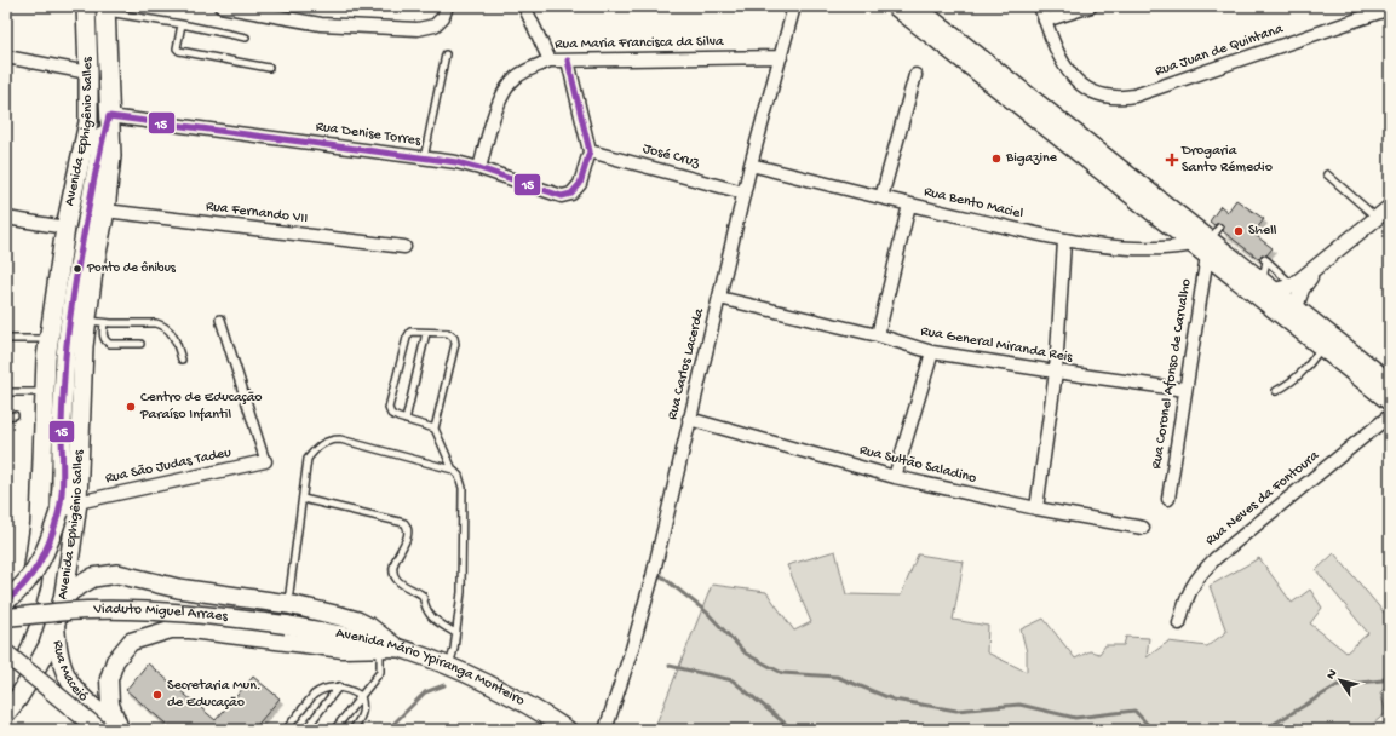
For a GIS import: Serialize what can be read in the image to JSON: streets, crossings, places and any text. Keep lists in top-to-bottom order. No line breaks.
{"streets":{"main road":["Avenida Ephigênio Salles","Viaduto Miguel Arraes","Rua Maceió","Avenida Mário Ypiranga Monteiro"],"street":["Rua Maria Francisca da Silva","Rua Juan de Quintana","Rua Denise Torres","José Cruz","Rua Bento Maciel","Rua Fernando VII","Rua General Miranda Reis","Rua Carlos Lacerda","Rua Coronel Afonso de Carvalho","Rua Sultão Saladino","Rua São Judas Tadeu","Rua Neves da Fontoura"]},"crossings":[["Rua Maria Francisca da Silva","Rua Denise Torres"],["Rua Maria Francisca da Silva","Rua Carlos Lacerda"],["Avenida Ephigênio Salles","Rua Denise Torres"],["Avenida Ephigênio Salles","Rua Fernando VII"],["Avenida Ephigênio Salles","Rua São Judas Tadeu"],["Avenida Ephigênio Salles","Rua Maceió"],["Rua Denise Torres","José Cruz"],["José Cruz","Rua Carlos Lacerda"],["Rua Bento Maciel","Rua Carlos Lacerda"],["Rua General Miranda Reis","Rua Carlos Lacerda"],["Rua General Miranda Reis","Rua Coronel Afonso de Carvalho"],["Rua Carlos Lacerda","Rua Sultão Saladino"],["Viaduto Miguel Arraes","Avenida Mário Ypiranga Monteiro"]],"places":{"other":["Bigazine","Shell","Ponto de ônibus","Centro de Educação Paraíso Infantil","Secretaria Mun. de Educação"],"health":["Drogaria Santo Rémedio"]},"lines":["transit line 15"],"north":"top left"}
